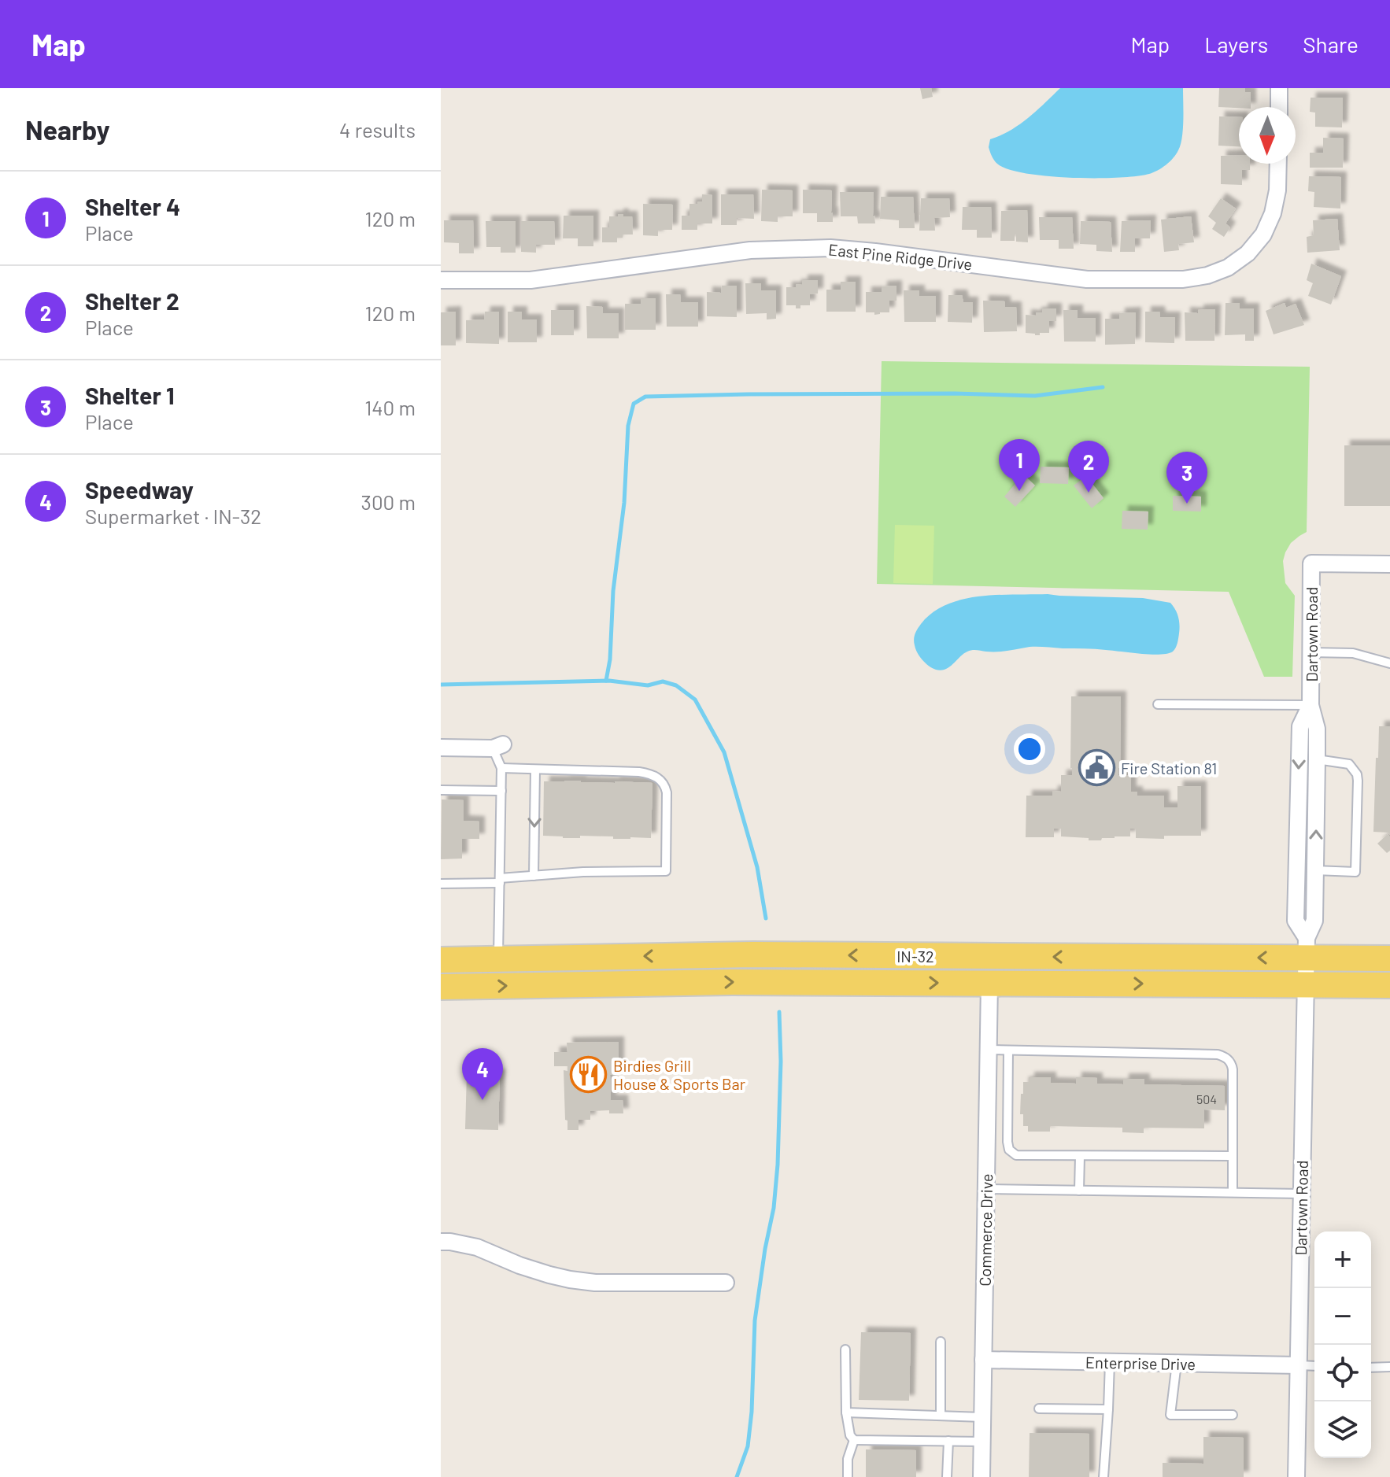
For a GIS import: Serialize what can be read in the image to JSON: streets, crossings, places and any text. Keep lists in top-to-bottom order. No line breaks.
{"streets":{"main road":["IN-32"],"street":["East Pine Ridge Drive","Dartown Road","Commerce Drive","Enterprise Drive"]},"crossings":[["Dartown Road","IN-32"],["Dartown Road","Enterprise Drive"],["IN-32","Commerce Drive"],["Commerce Drive","Enterprise Drive"]],"places":{"public building":["Fire Station 81"],"restaurant":["Birdies Grill House & Sports Bar"]},"house_numbers":["504"],"north":"bottom","page":{"header":"Map","nav":["Map","Layers","Share"],"heading":["Nearby","4 results"],"list":[{"mark":"1","name":"Shelter 4","note":"Place","value":"120 m"},{"mark":"2","name":"Shelter 2","note":"Place","value":"120 m"},{"mark":"3","name":"Shelter 1","note":"Place","value":"140 m"},{"mark":"4","name":"Speedway","note":"Supermarket · IN-32","value":"300 m"}],"pins":["1","2","3","4"],"map_buttons":["+","−"]}}
